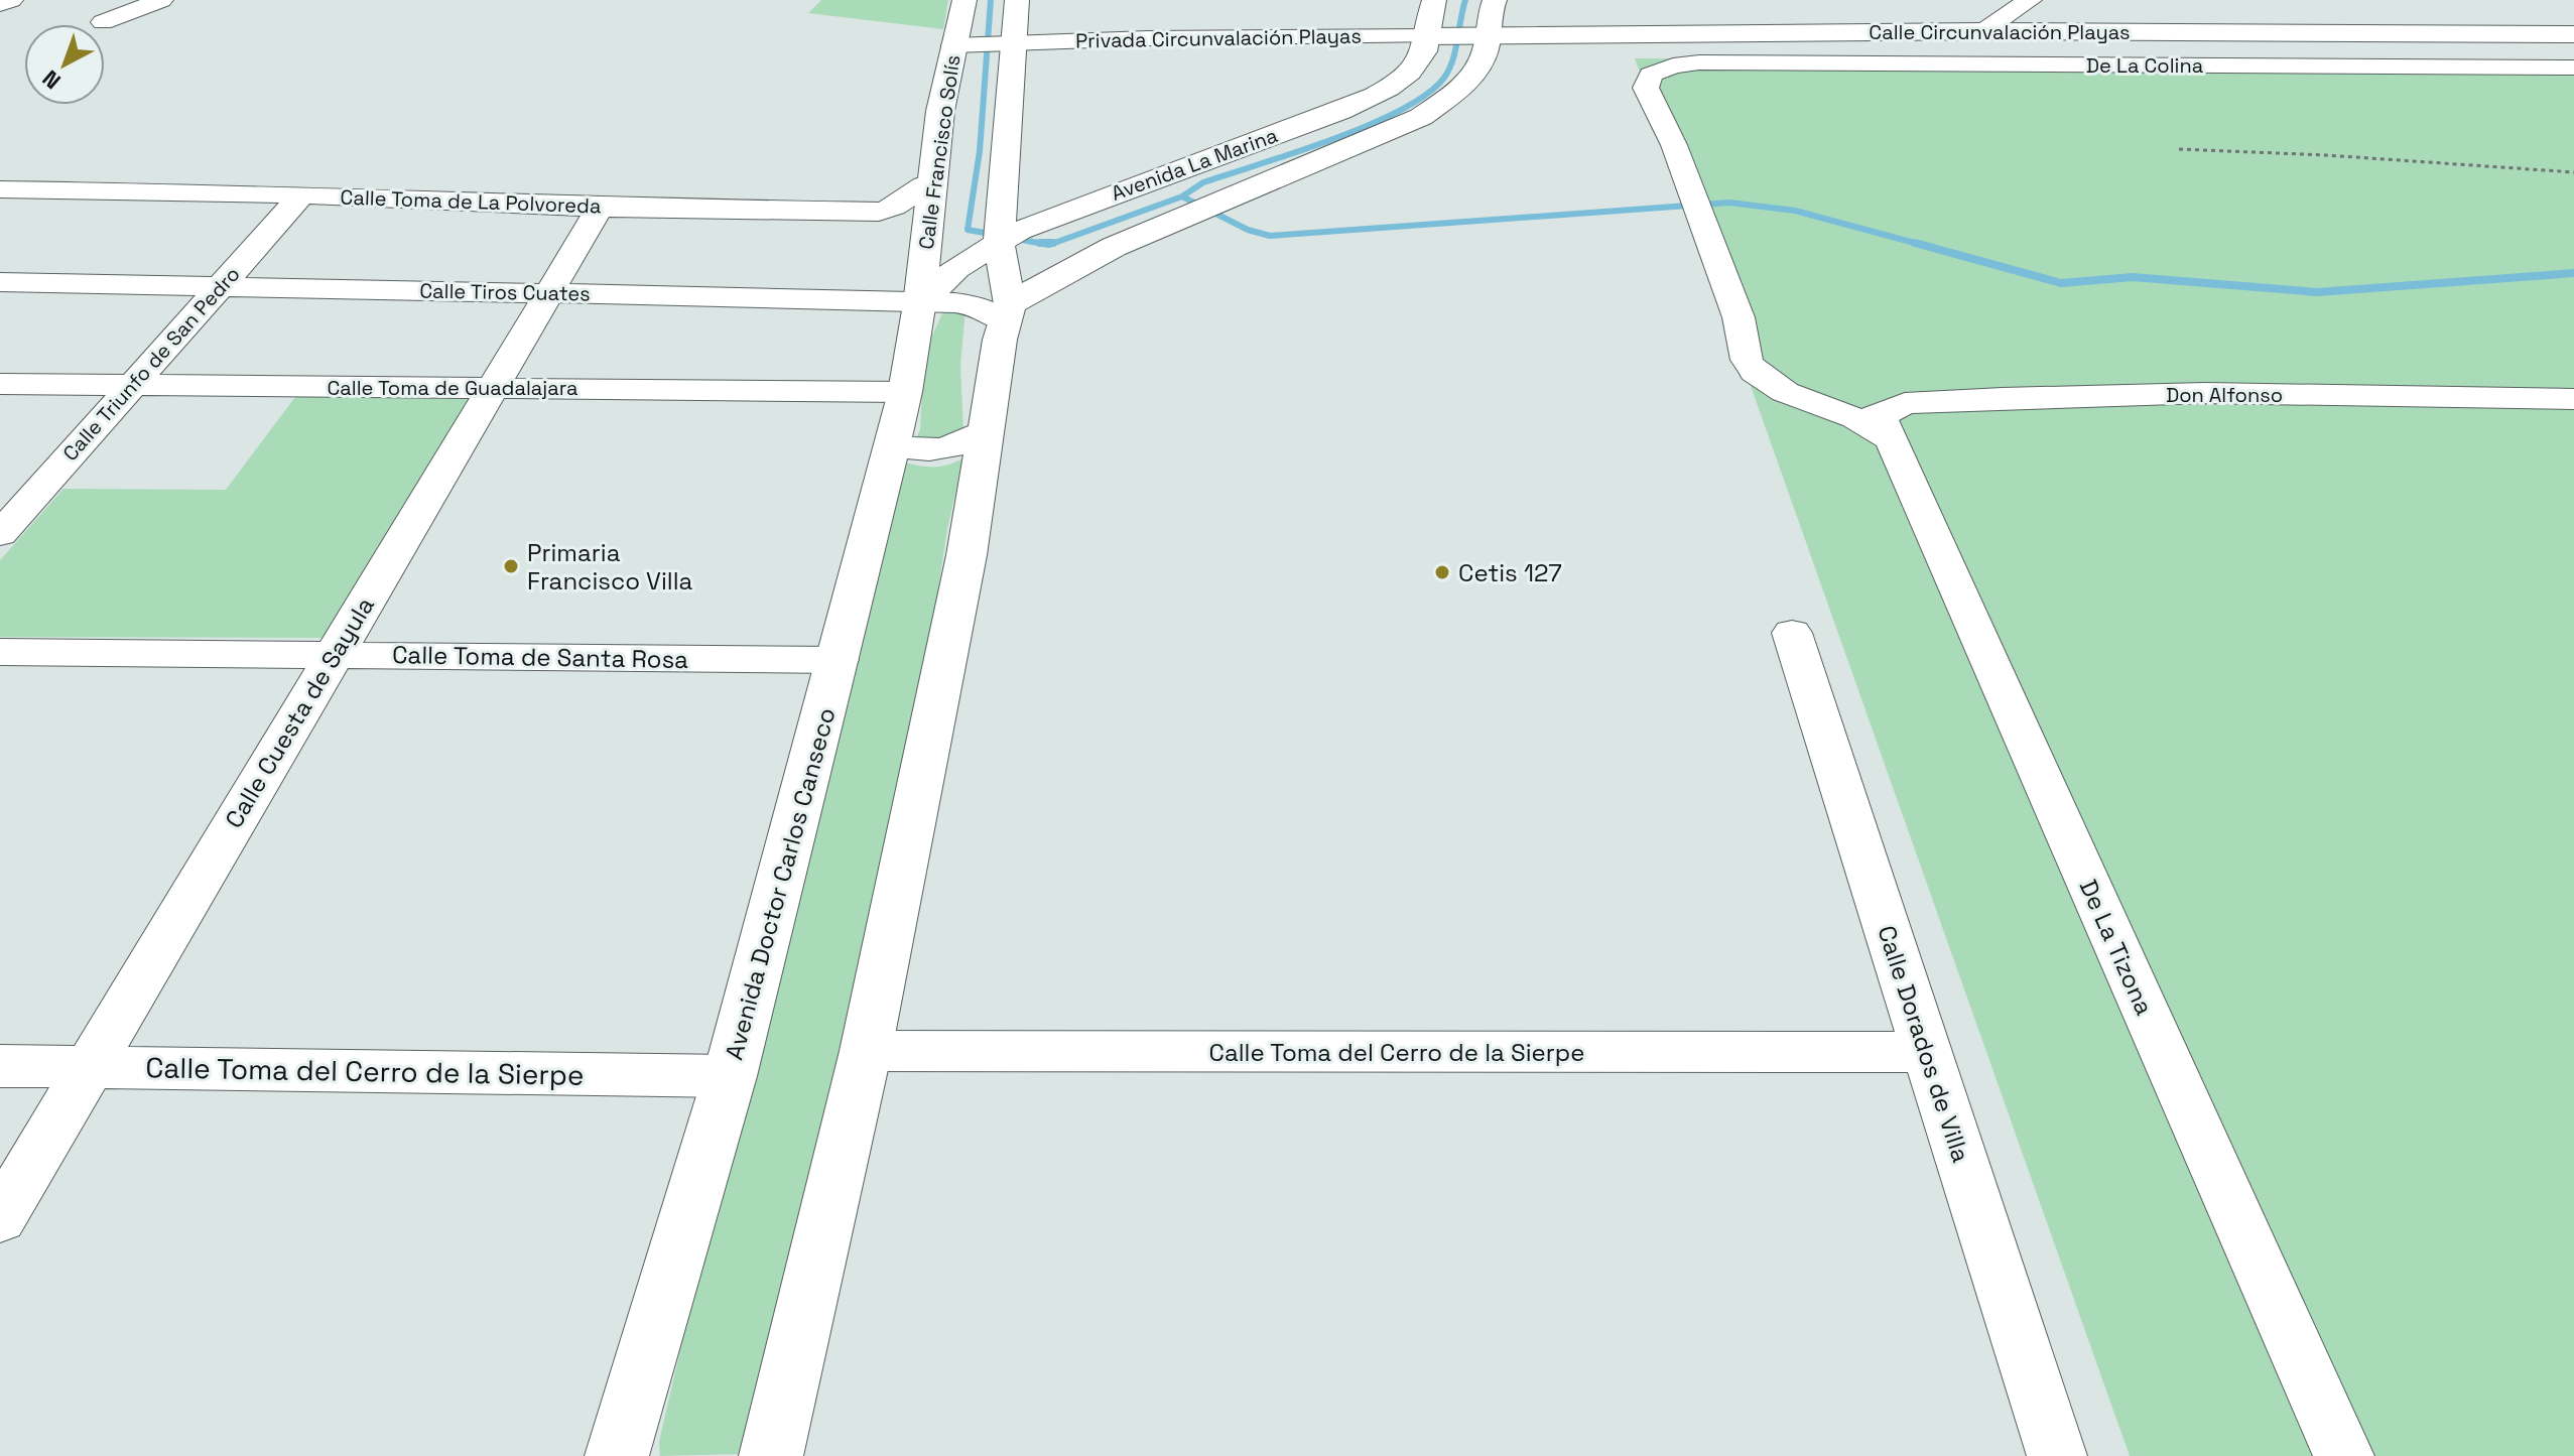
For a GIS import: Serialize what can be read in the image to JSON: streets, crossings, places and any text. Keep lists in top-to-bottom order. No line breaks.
{"streets":{"main road":["Calle Circunvalación Playas","Calle Francisco Solís","Avenida La Marina","Avenida Doctor Carlos Canseco"],"street":["Privada Circunvalación Playas","De La Colina","Calle Toma de La Polvoreda","Calle Tiros Cuates","Calle Triunfo de San Pedro","Calle Toma de Guadalajara","Don Alfonso","Calle Toma de Santa Rosa","Calle Cuesta de Sayula","De La Tizona","Calle Dorados de Villa","Calle Toma del Cerro de la Sierpe"]},"crossings":[["Calle Circunvalación Playas","Privada Circunvalación Playas"],["Calle Circunvalación Playas","Avenida La Marina"],["Privada Circunvalación Playas","Calle Francisco Solís"],["Privada Circunvalación Playas","Avenida La Marina"],["De La Colina","Don Alfonso"],["De La Colina","De La Tizona"],["Calle Francisco Solís","Avenida La Marina"],["Calle Francisco Solís","Calle Toma de La Polvoreda"],["Calle Francisco Solís","Calle Tiros Cuates"],["Calle Francisco Solís","Avenida Doctor Carlos Canseco"],["Avenida La Marina","Calle Tiros Cuates"],["Avenida La Marina","Avenida Doctor Carlos Canseco"],["Calle Toma de La Polvoreda","Calle Triunfo de San Pedro"],["Calle Toma de La Polvoreda","Calle Cuesta de Sayula"],["Calle Tiros Cuates","Calle Triunfo de San Pedro"],["Calle Tiros Cuates","Calle Cuesta de Sayula"],["Calle Tiros Cuates","Avenida Doctor Carlos Canseco"],["Calle Triunfo de San Pedro","Calle Toma de Guadalajara"],["Calle Toma de Guadalajara","Calle Cuesta de Sayula"],["Calle Toma de Guadalajara","Avenida Doctor Carlos Canseco"],["Don Alfonso","De La Tizona"],["Calle Toma de Santa Rosa","Calle Cuesta de Sayula"],["Calle Toma de Santa Rosa","Avenida Doctor Carlos Canseco"],["Calle Cuesta de Sayula","Calle Toma del Cerro de la Sierpe"],["Avenida Doctor Carlos Canseco","Calle Toma del Cerro de la Sierpe"],["Calle Dorados de Villa","Calle Toma del Cerro de la Sierpe"]],"places":["Primaria Francisco Villa","Cetis 127"],"north":"bottom left"}
